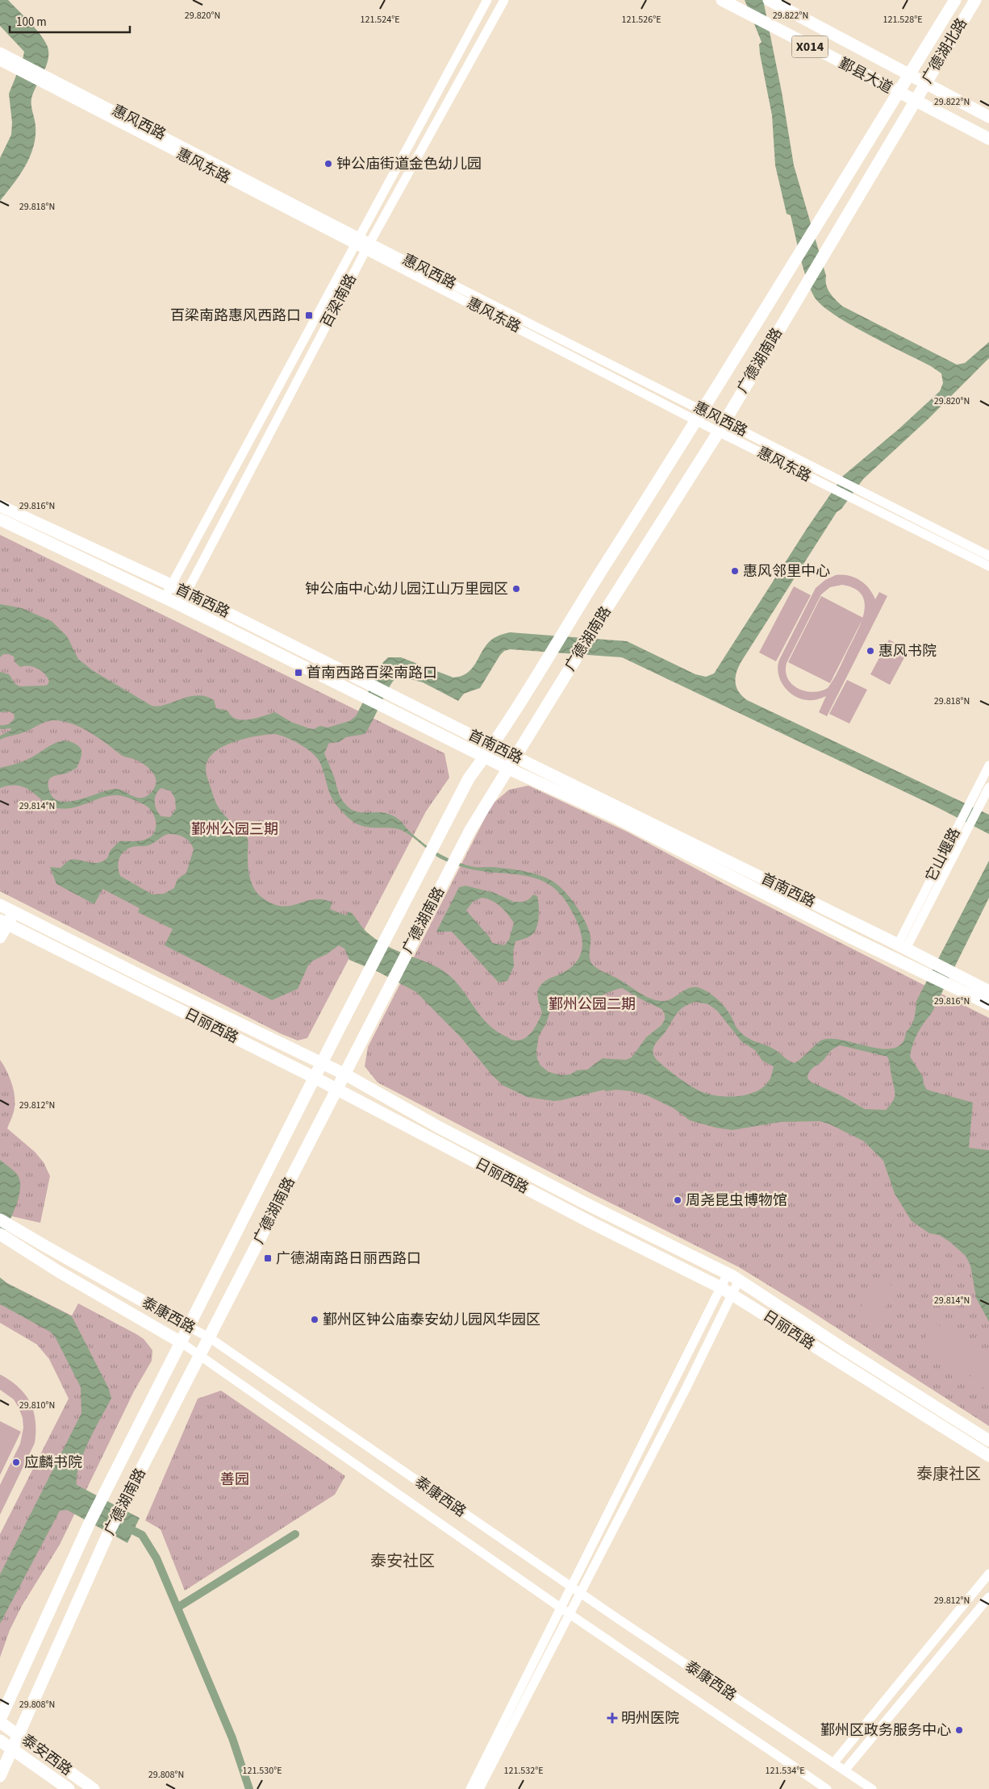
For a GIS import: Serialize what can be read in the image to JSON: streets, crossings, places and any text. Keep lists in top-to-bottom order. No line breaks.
{"streets":{"main road":["X014","广德湖北路","鄞县大道","广德湖南路","首南西路","日丽西路","泰康西路","泰安西路"],"street":["惠风西路","惠风东路","百梁南路","它山堰路"]},"crossings":[["广德湖北路","鄞县大道"],["广德湖北路","广德湖南路"],["鄞县大道","广德湖南路"],["惠风西路","惠风东路"],["惠风西路","百梁南路"],["惠风西路","广德湖南路"],["惠风东路","百梁南路"],["惠风东路","广德湖南路"],["百梁南路","首南西路"],["广德湖南路","首南西路"],["广德湖南路","日丽西路"],["广德湖南路","泰康西路"],["广德湖南路","泰安西路"],["首南西路","它山堰路"]],"districts":["泰康社区","泰安社区"],"parks":["鄞州公园三期","鄞州公园二期","善园"],"places":{"other":["钟公庙街道金色幼儿园","惠风邻里中心","钟公庙中心幼儿园江山万里园区","惠风书院","周尧昆虫博物馆","鄞州区钟公庙泰安幼儿园风华园区","应麟书院","鄞州区政务服务中心"],"transit":["百梁南路惠风西路口","首南西路百梁南路口","广德湖南路日丽西路口"],"health":["明州医院"]},"scale_bar":"100 m","coordinates":["29.820°N","29.822°N","121.524°E","121.526°E","121.528°E","29.818°N","29.816°N","29.814°N","29.812°N","29.810°N","29.808°N","121.530°E","121.532°E","121.534°E"]}
